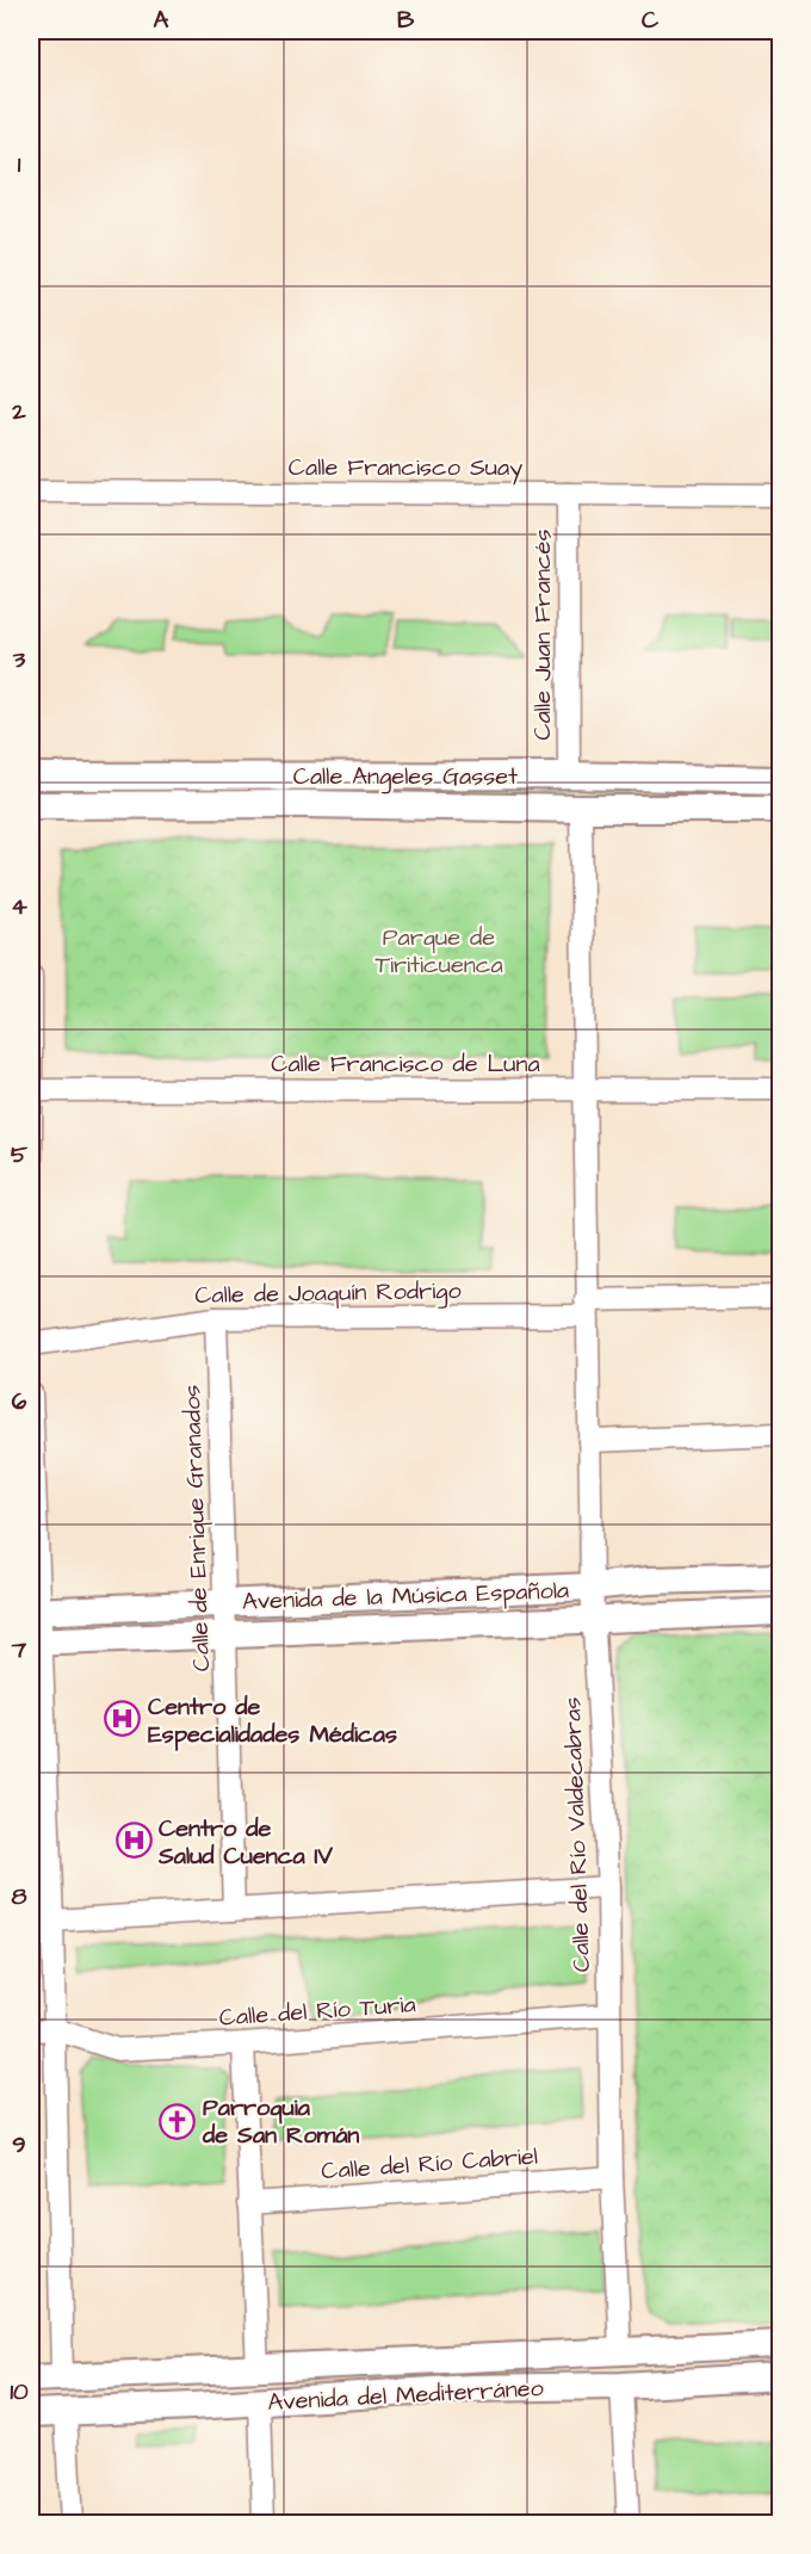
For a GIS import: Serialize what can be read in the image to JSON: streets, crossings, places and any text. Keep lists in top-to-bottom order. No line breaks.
{"streets":{"street":["Calle Francisco Suay","Calle Juan Francés","Calle Angeles Gasset","Calle Francisco de Luna","Calle de Joaquín Rodrigo","Calle de Enrique Granados","Avenida de la Música Española","Calle del Río Valdecabras","Calle del Río Turia","Calle del Río Cabriel","Avenida del Mediterráneo"]},"crossings":[["Calle Francisco Suay","Calle Juan Francés"],["Calle Juan Francés","Calle Angeles Gasset"],["Calle de Joaquín Rodrigo","Calle de Enrique Granados"],["Calle de Joaquín Rodrigo","Calle del Río Valdecabras"],["Calle de Enrique Granados","Avenida de la Música Española"],["Avenida de la Música Española","Calle del Río Valdecabras"],["Calle del Río Valdecabras","Calle del Río Turia"],["Calle del Río Valdecabras","Calle del Río Cabriel"],["Calle del Río Valdecabras","Avenida del Mediterráneo"]],"parks":["Parque de Tiriticuenca"],"places":{"hospital":["Centro de Especialidades Médicas","Centro de Salud Cuenca IV"],"church":["Parroquia de San Román"]},"grid":{"columns":["A","B","C"],"rows":["1","2","3","4","5","6","7","8","9","10"]}}
